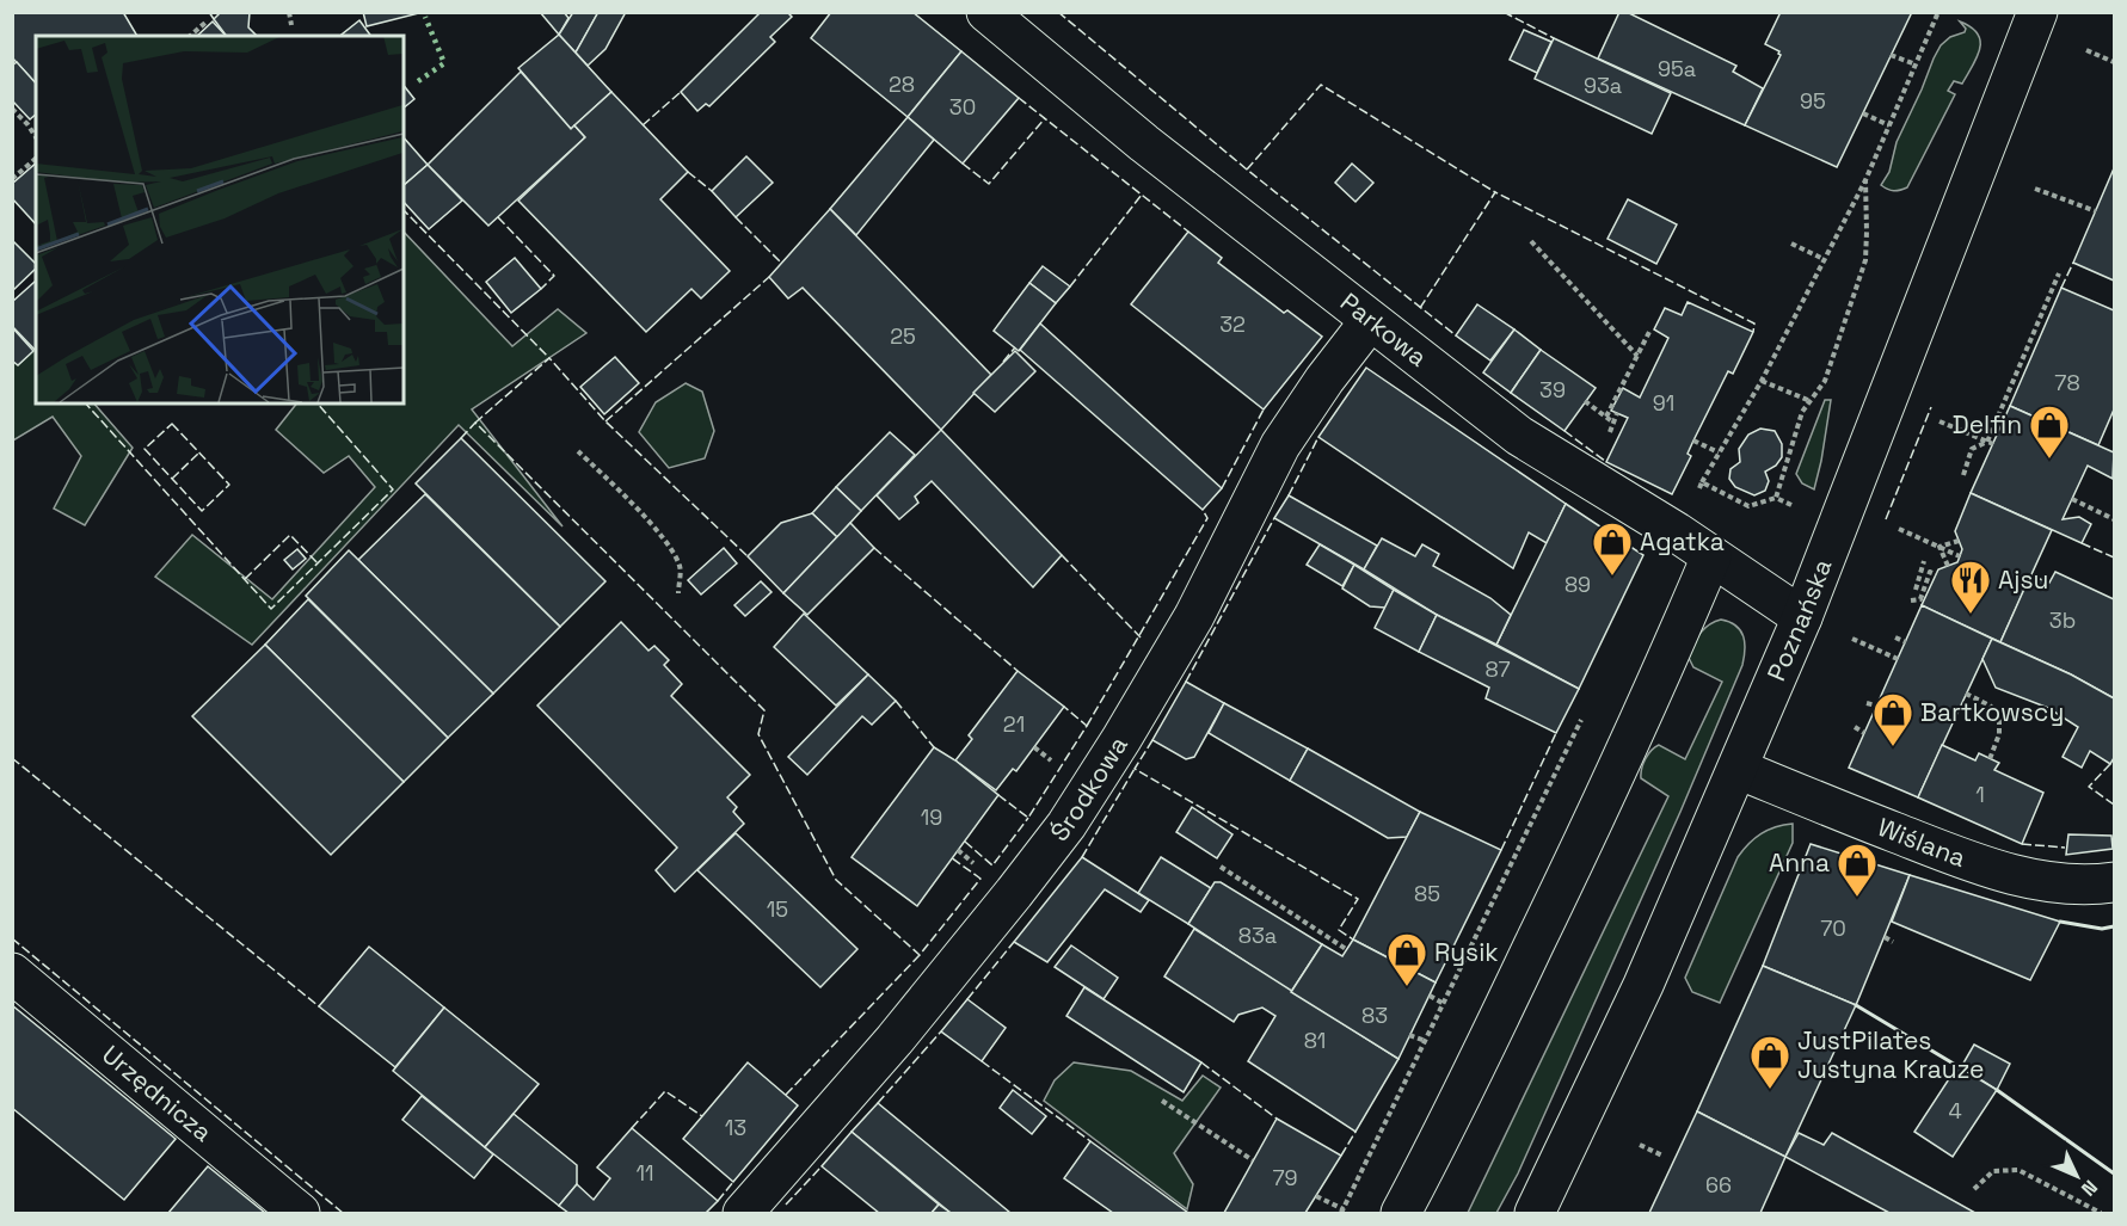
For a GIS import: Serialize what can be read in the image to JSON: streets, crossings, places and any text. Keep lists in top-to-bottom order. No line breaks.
{"streets":{"street":["Parkowa","Poznańska","Środkowa","Wiślana","Urzędnicza"]},"crossings":[["Parkowa","Poznańska"],["Parkowa","Środkowa"],["Poznańska","Wiślana"]],"places":{"shop":["Delfin","Agatka","Bartkowscy","Anna","Rysik","JustPilates Justyna Krauze"],"restaurant":["Ajsu"]},"house_numbers":["95a","28","93a","95","30","32","25","78","39","91","89","3b","87","21","1","19","85","15","70","83a","83","81","4","13","11","79","66"],"north":"bottom right"}
